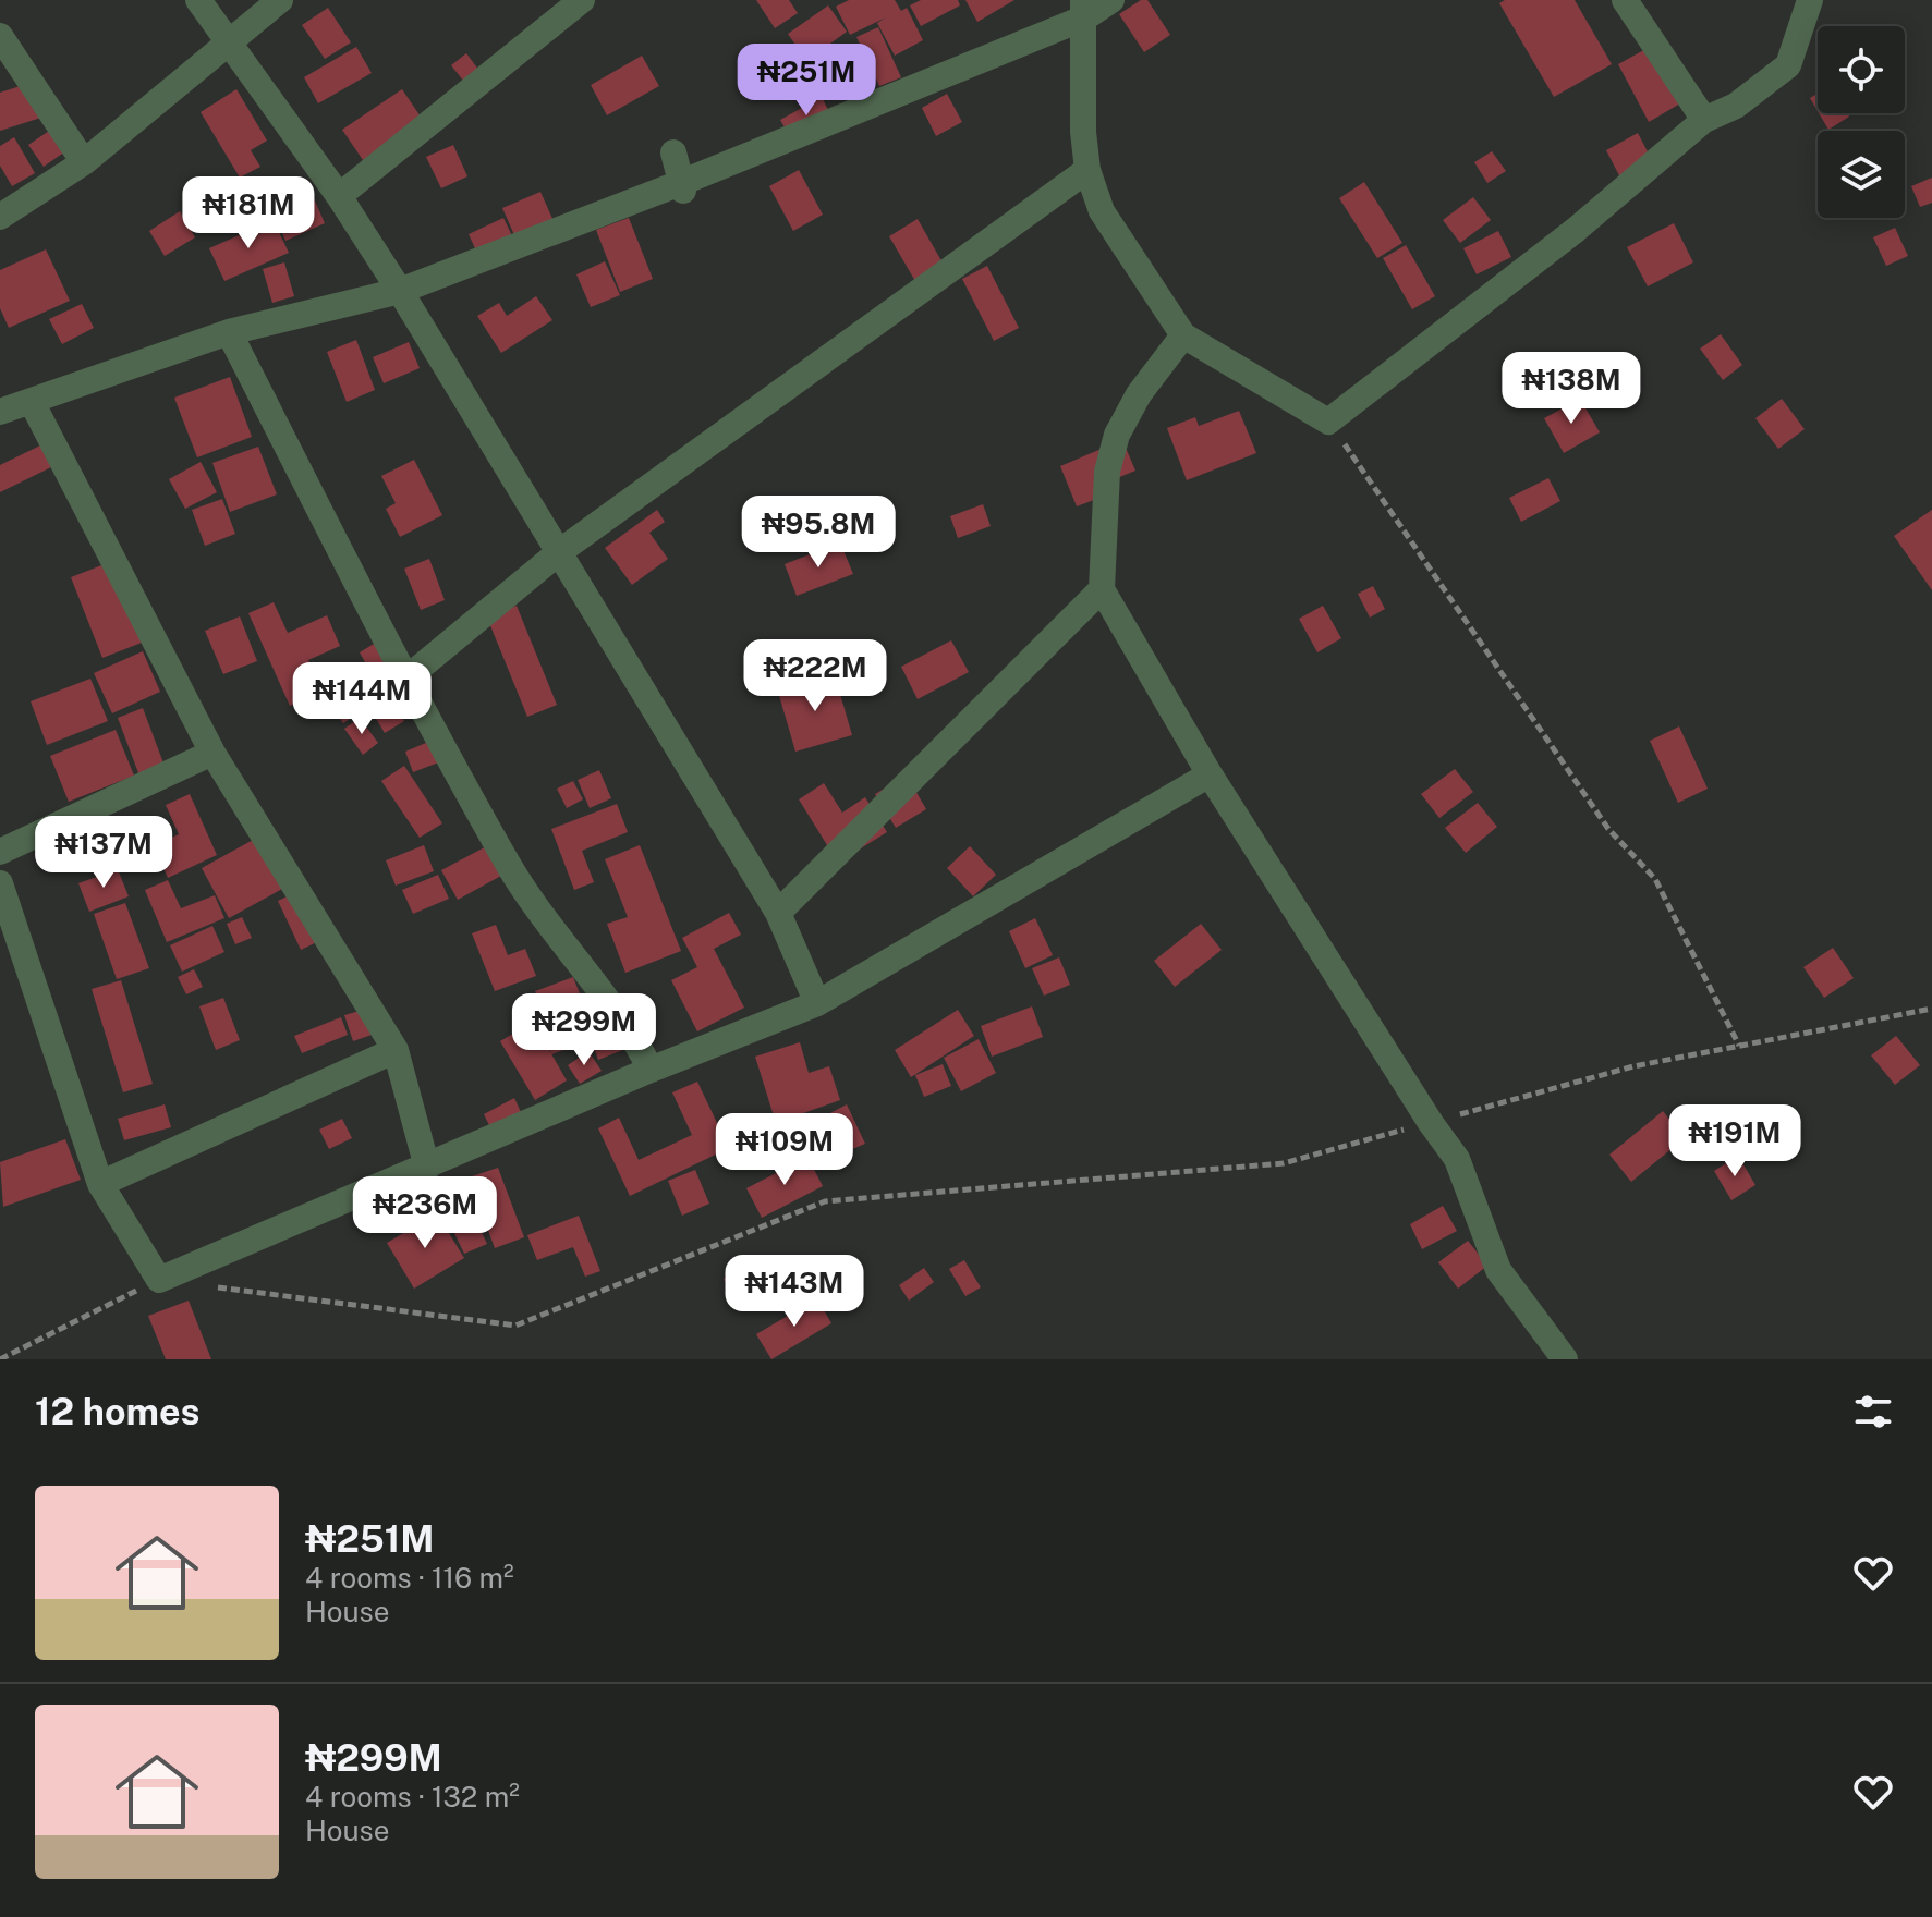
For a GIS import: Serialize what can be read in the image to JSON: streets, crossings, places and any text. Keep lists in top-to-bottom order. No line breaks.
{"page":{"price":["₦251M","₦181M","₦138M","₦95.8M","₦222M","₦144M","₦137M","₦299M","₦191M","₦109M","₦236M","₦143M"],"heading":"12 homes","list":[{"name":"₦251M","note":"4 rooms · 116 m² · House"},{"name":"₦299M","note":"4 rooms · 132 m² · House"}]}}
